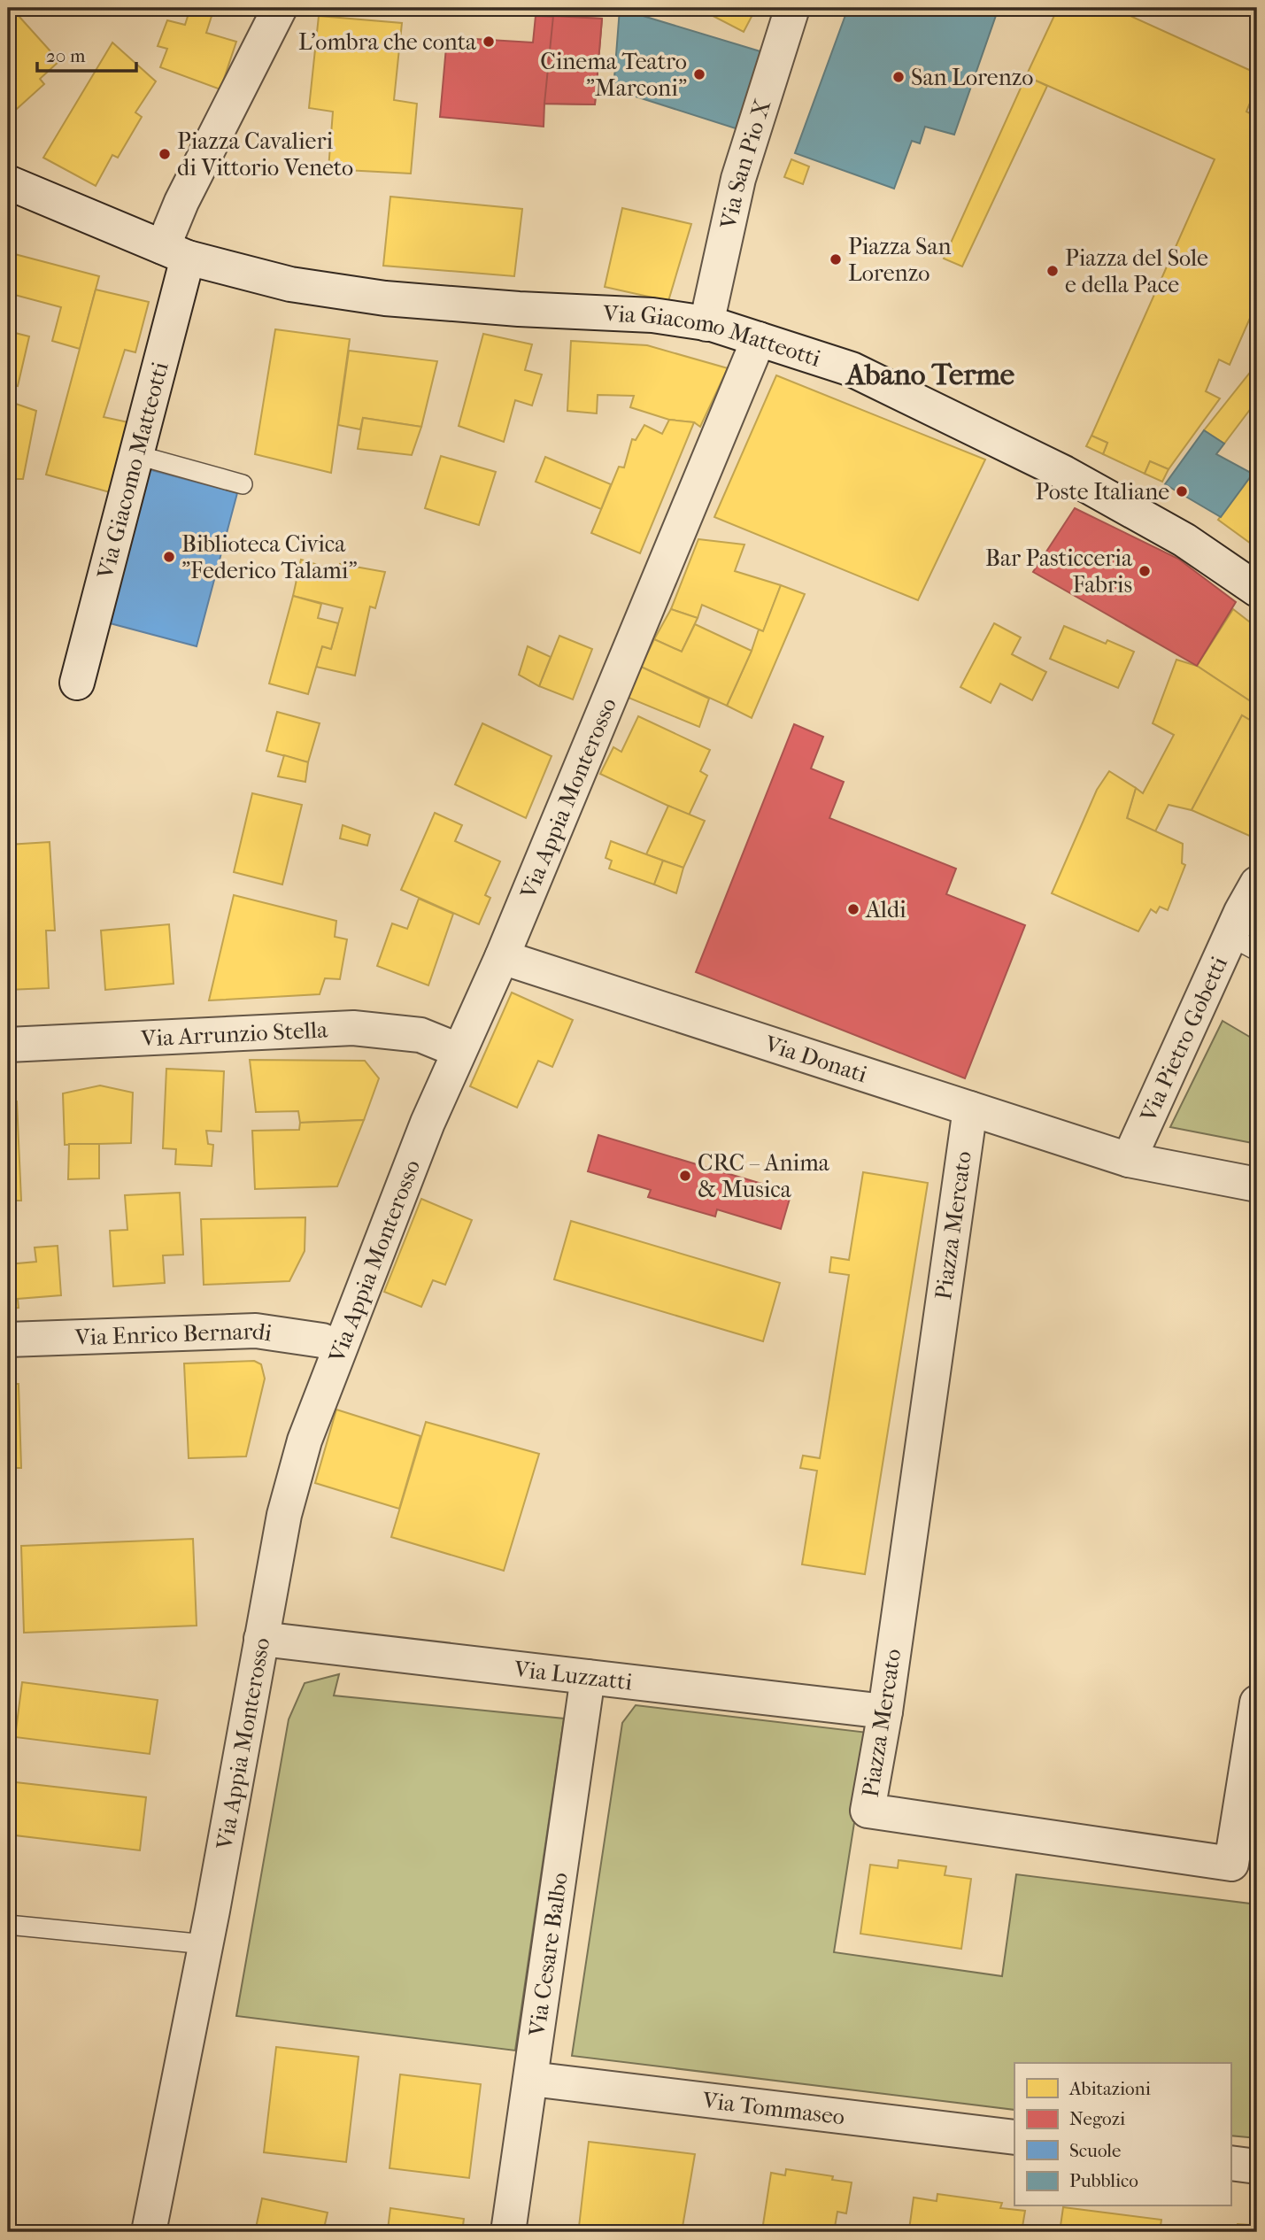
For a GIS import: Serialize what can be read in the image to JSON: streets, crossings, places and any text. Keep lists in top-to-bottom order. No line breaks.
{"streets":{"street":["Via San Pio X","Via Giacomo Matteotti","Via Appia Monterosso","Via Arrunzio Stella","Via Pietro Gobetti","Via Donati","Piazza Mercato","Via Enrico Bernardi","Via Luzzatti","Via Cesare Balbo","Via Tommaseo"]},"crossings":[["Via San Pio X","Via Giacomo Matteotti"],["Via Giacomo Matteotti","Via Appia Monterosso"],["Via Appia Monterosso","Via Arrunzio Stella"],["Via Appia Monterosso","Via Donati"],["Via Appia Monterosso","Via Enrico Bernardi"],["Via Appia Monterosso","Via Luzzatti"],["Via Pietro Gobetti","Via Donati"],["Via Donati","Piazza Mercato"],["Piazza Mercato","Via Luzzatti"],["Via Luzzatti","Via Cesare Balbo"],["Via Cesare Balbo","Via Tommaseo"]],"districts":["Abano Terme"],"places":["L'ombra che conta","Cinema Teatro \"Marconi\"","San Lorenzo","Piazza Cavalieri di Vittorio Veneto","Piazza San Lorenzo","Piazza del Sole e della Pace","Poste Italiane","Biblioteca Civica \"Federico Talami\"","Bar Pasticceria Fabris","Aldi","CRC – Anima & Musica"],"legend":["Abitazioni","Negozi","Scuole","Pubblico"],"scale_bar":"20 m"}
